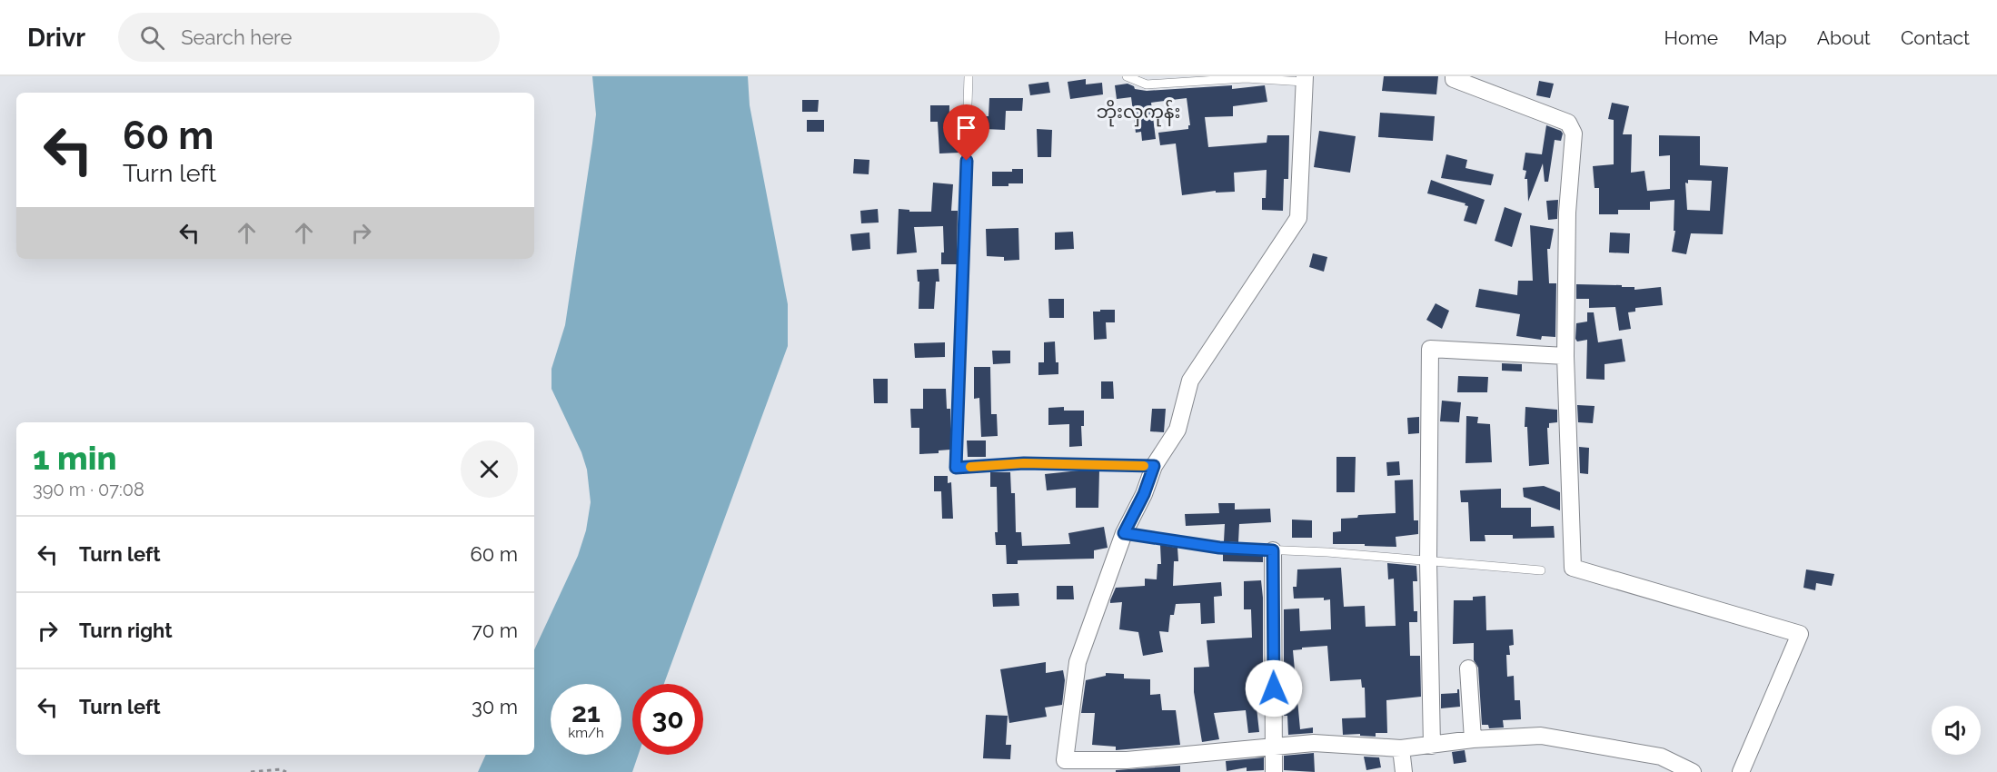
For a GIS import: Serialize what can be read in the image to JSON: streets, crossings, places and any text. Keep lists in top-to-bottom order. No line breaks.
{"districts":["ဘိုးလှကုန်း"],"page":{"header":"Drivr","search":"Search here","nav":["Home","Map","About","Contact"],"turn":["60 m","Turn left"],"heading":["1 min","390 m · 07:08"],"list":[{"name":"Turn left","value":"60 m"},{"name":"Turn right","value":"70 m"},{"name":"Turn left","value":"30 m"}],"speed":"21 km/h","limit":"30"}}
